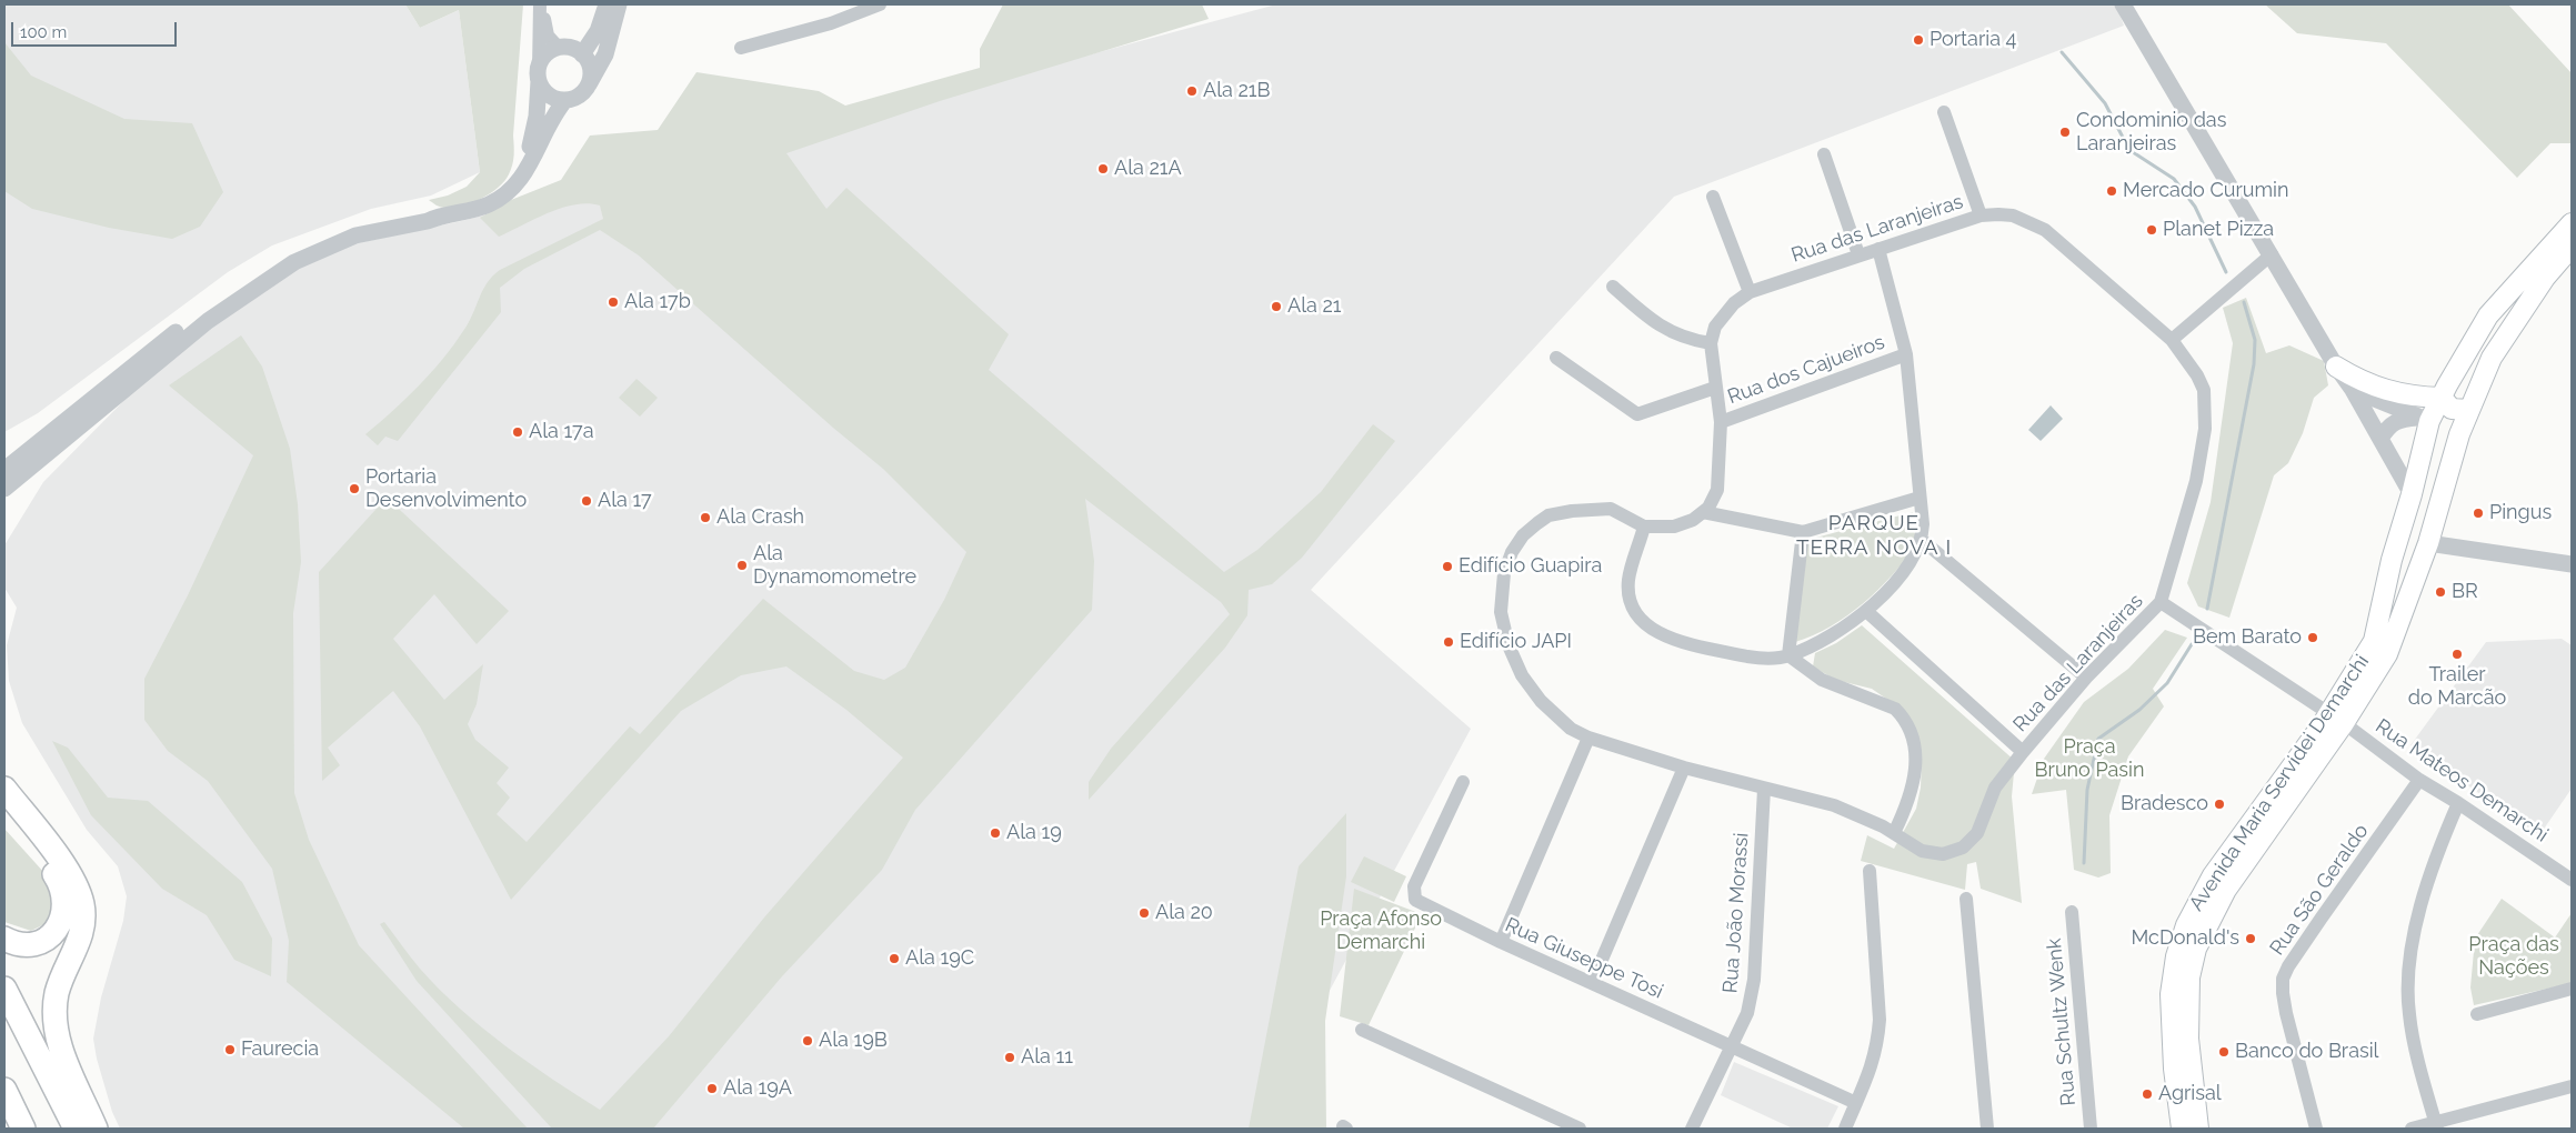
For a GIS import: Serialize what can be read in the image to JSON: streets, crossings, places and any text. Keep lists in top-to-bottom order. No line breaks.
{"streets":{"main road":["Avenida Maria Servidei Demarchi"],"street":["Rua das Laranjeiras","Rua dos Cajueiros","Rua Mateos Demarchi","Rua São Geraldo","Rua João Morassi","Rua Giuseppe Tosi","Rua Schultz Wenk"]},"crossings":[["Rua das Laranjeiras","Rua dos Cajueiros"],["Rua das Laranjeiras","Rua Mateos Demarchi"],["Rua das Laranjeiras","Rua João Morassi"],["Rua Mateos Demarchi","Avenida Maria Servidei Demarchi"],["Rua Mateos Demarchi","Rua São Geraldo"],["Rua João Morassi","Rua Giuseppe Tosi"]],"districts":["PARQUE TERRA NOVA I"],"parks":["Praça Bruno Pasin","Praça Afonso Demarchi","Praça das Nações"],"places":["Portaria 4","Ala 21B","Condominio das Laranjeiras","Ala 21A","Mercado Curumin","Planet Pizza","Ala 17b","Ala 21","Ala 17a","Portaria Desenvolvimento","Ala 17","Pingus","Ala Crash","Ala Dynamomometre","Edifício Guapira","BR","Bem Barato","Edifício JAPI","Trailer do Marcão","Bradesco","Ala 19","Ala 20","McDonald's","Ala 19C","Ala 19B","Faurecia","Banco do Brasil","Ala 11","Ala 19A","Agrisal"],"scale_bar":"100 m"}
